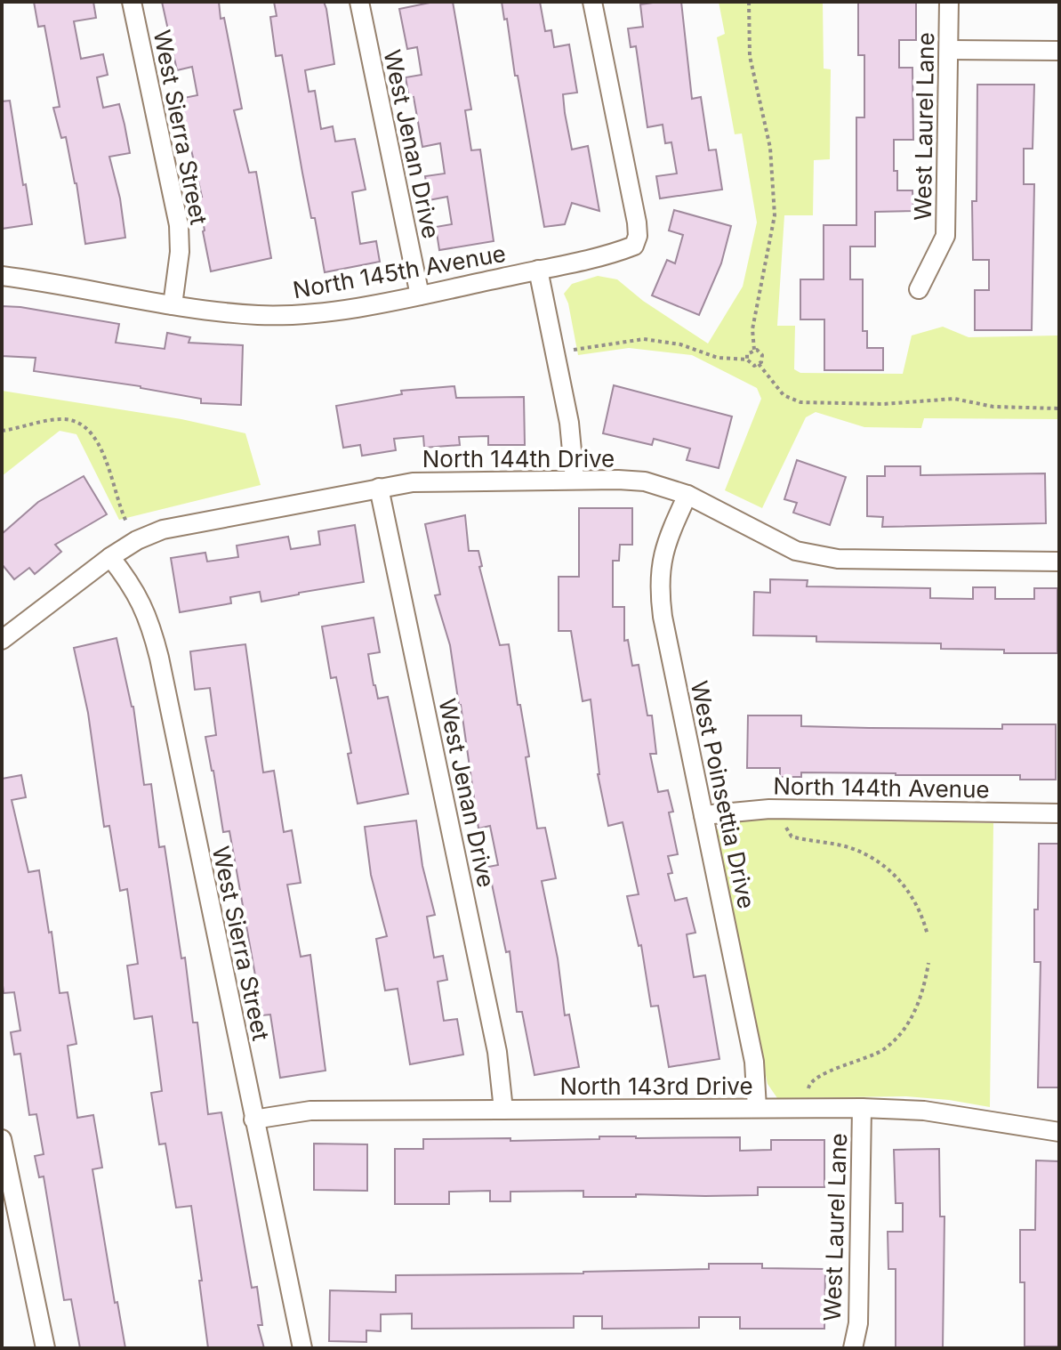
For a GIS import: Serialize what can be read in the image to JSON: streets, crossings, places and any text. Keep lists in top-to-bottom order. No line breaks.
{"streets":{"street":["West Laurel Lane","West Sierra Street","West Jenan Drive","North 145th Avenue","North 144th Drive","North 144th Avenue","West Poinsettia Drive","North 143rd Drive"]},"crossings":[["West Laurel Lane","North 143rd Drive"],["West Sierra Street","North 145th Avenue"],["West Sierra Street","North 144th Drive"],["West Sierra Street","North 143rd Drive"],["West Jenan Drive","North 145th Avenue"],["West Jenan Drive","North 144th Drive"],["West Jenan Drive","North 143rd Drive"],["North 144th Drive","West Poinsettia Drive"],["North 144th Avenue","West Poinsettia Drive"],["West Poinsettia Drive","North 143rd Drive"]]}
